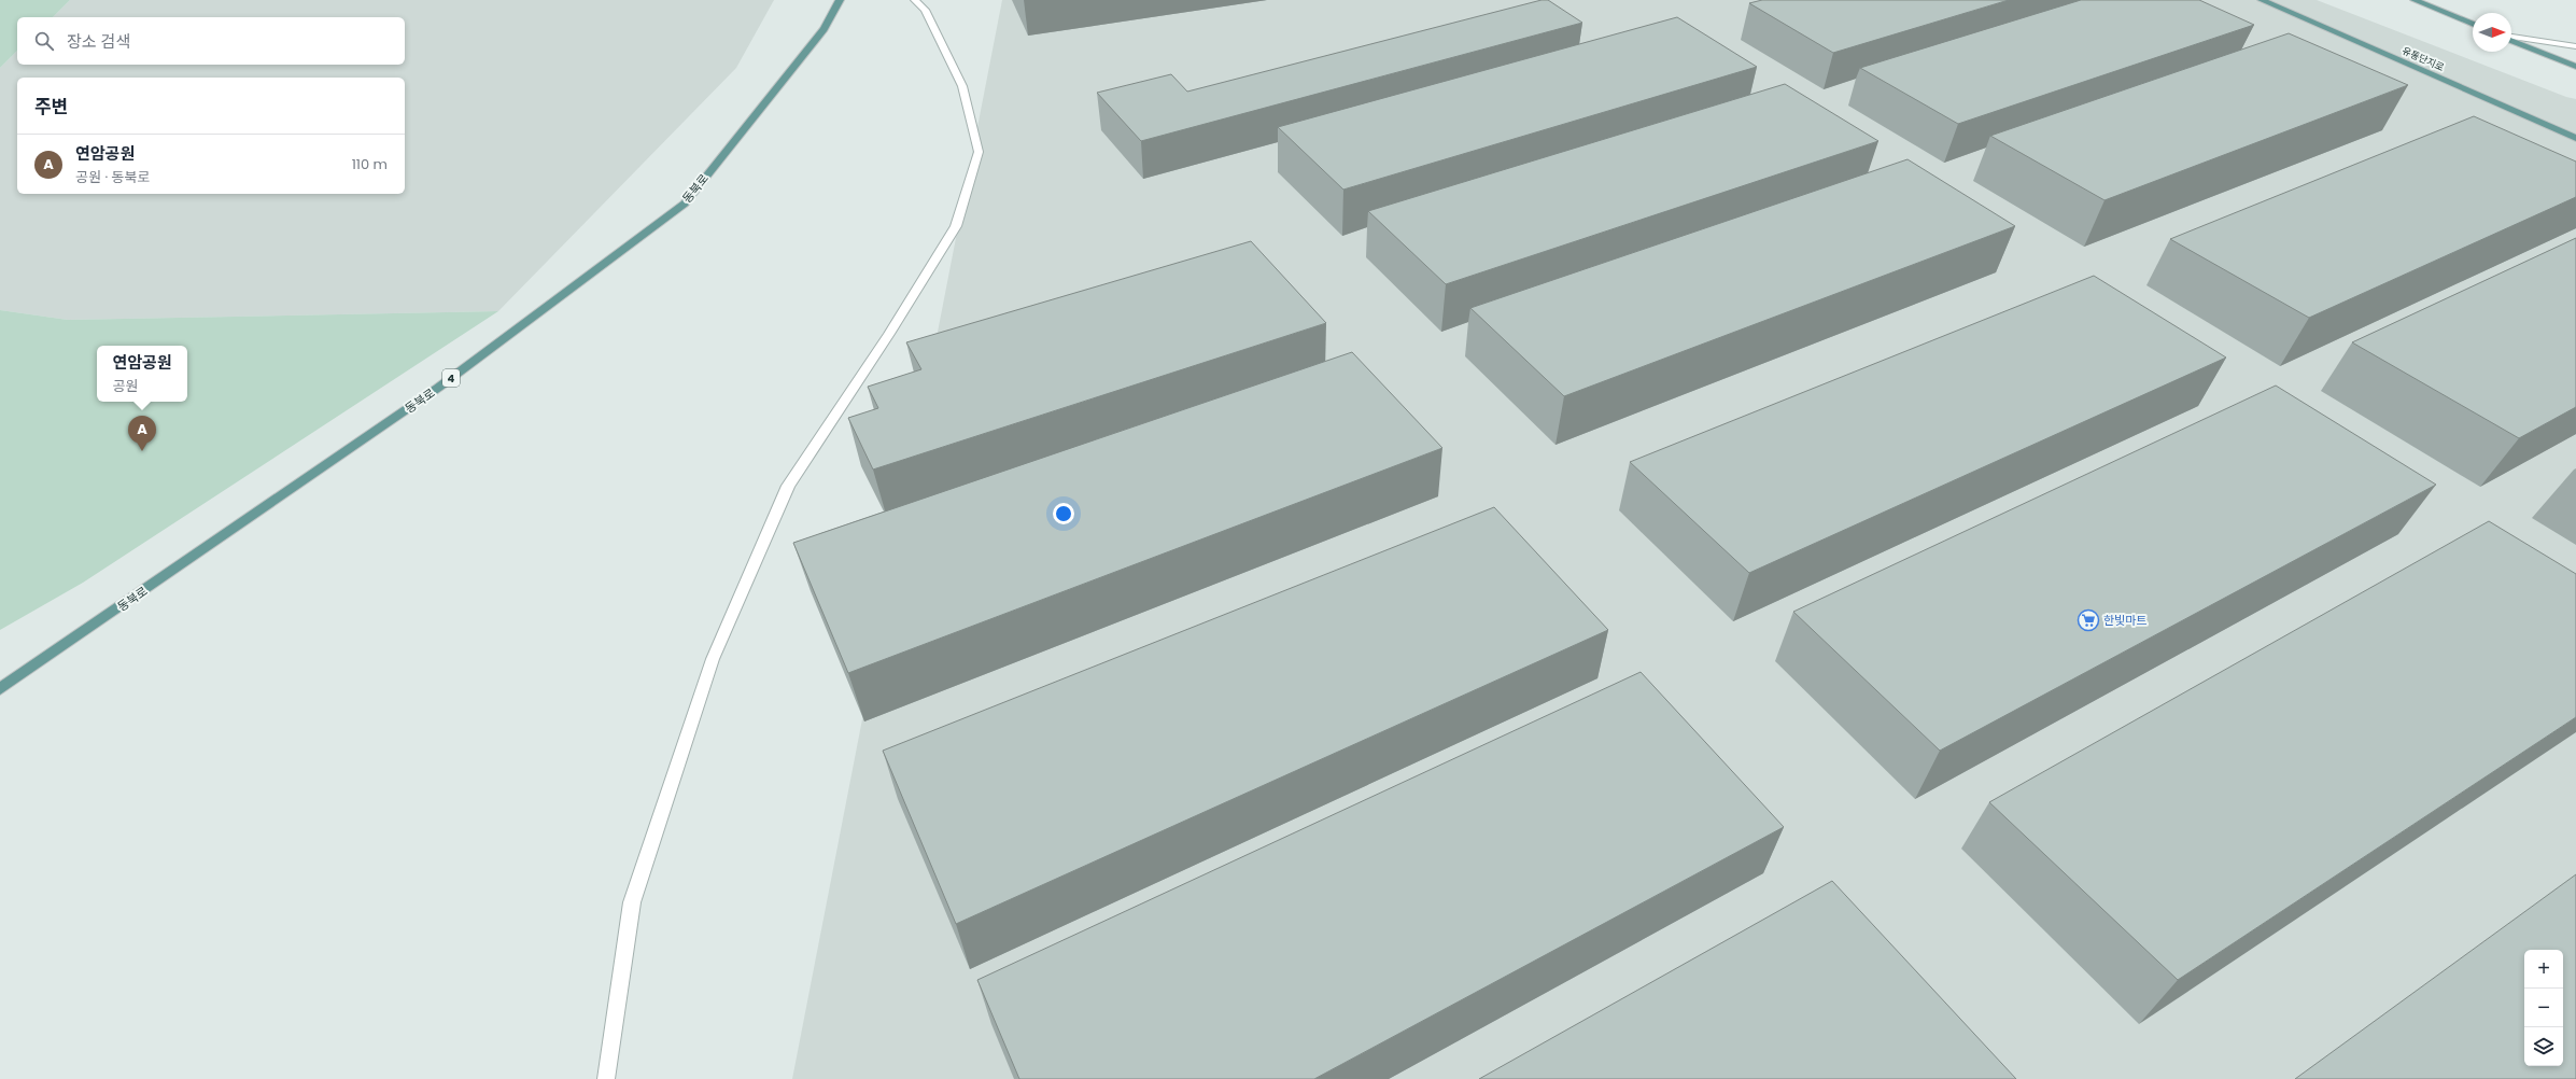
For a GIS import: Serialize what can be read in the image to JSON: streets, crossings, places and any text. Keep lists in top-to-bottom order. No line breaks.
{"streets":{"main road":["유통단지로","동북로","4"]},"places":{"supermarket":["한빛마트"]},"north":"right","page":{"search":"장소 검색","heading":"주변","list":[{"mark":"A","name":"연암공원","note":"공원 · 동북로","value":"110 m"}],"popup":["연암공원","공원"],"pins":"A","map_buttons":["+","−"]}}
